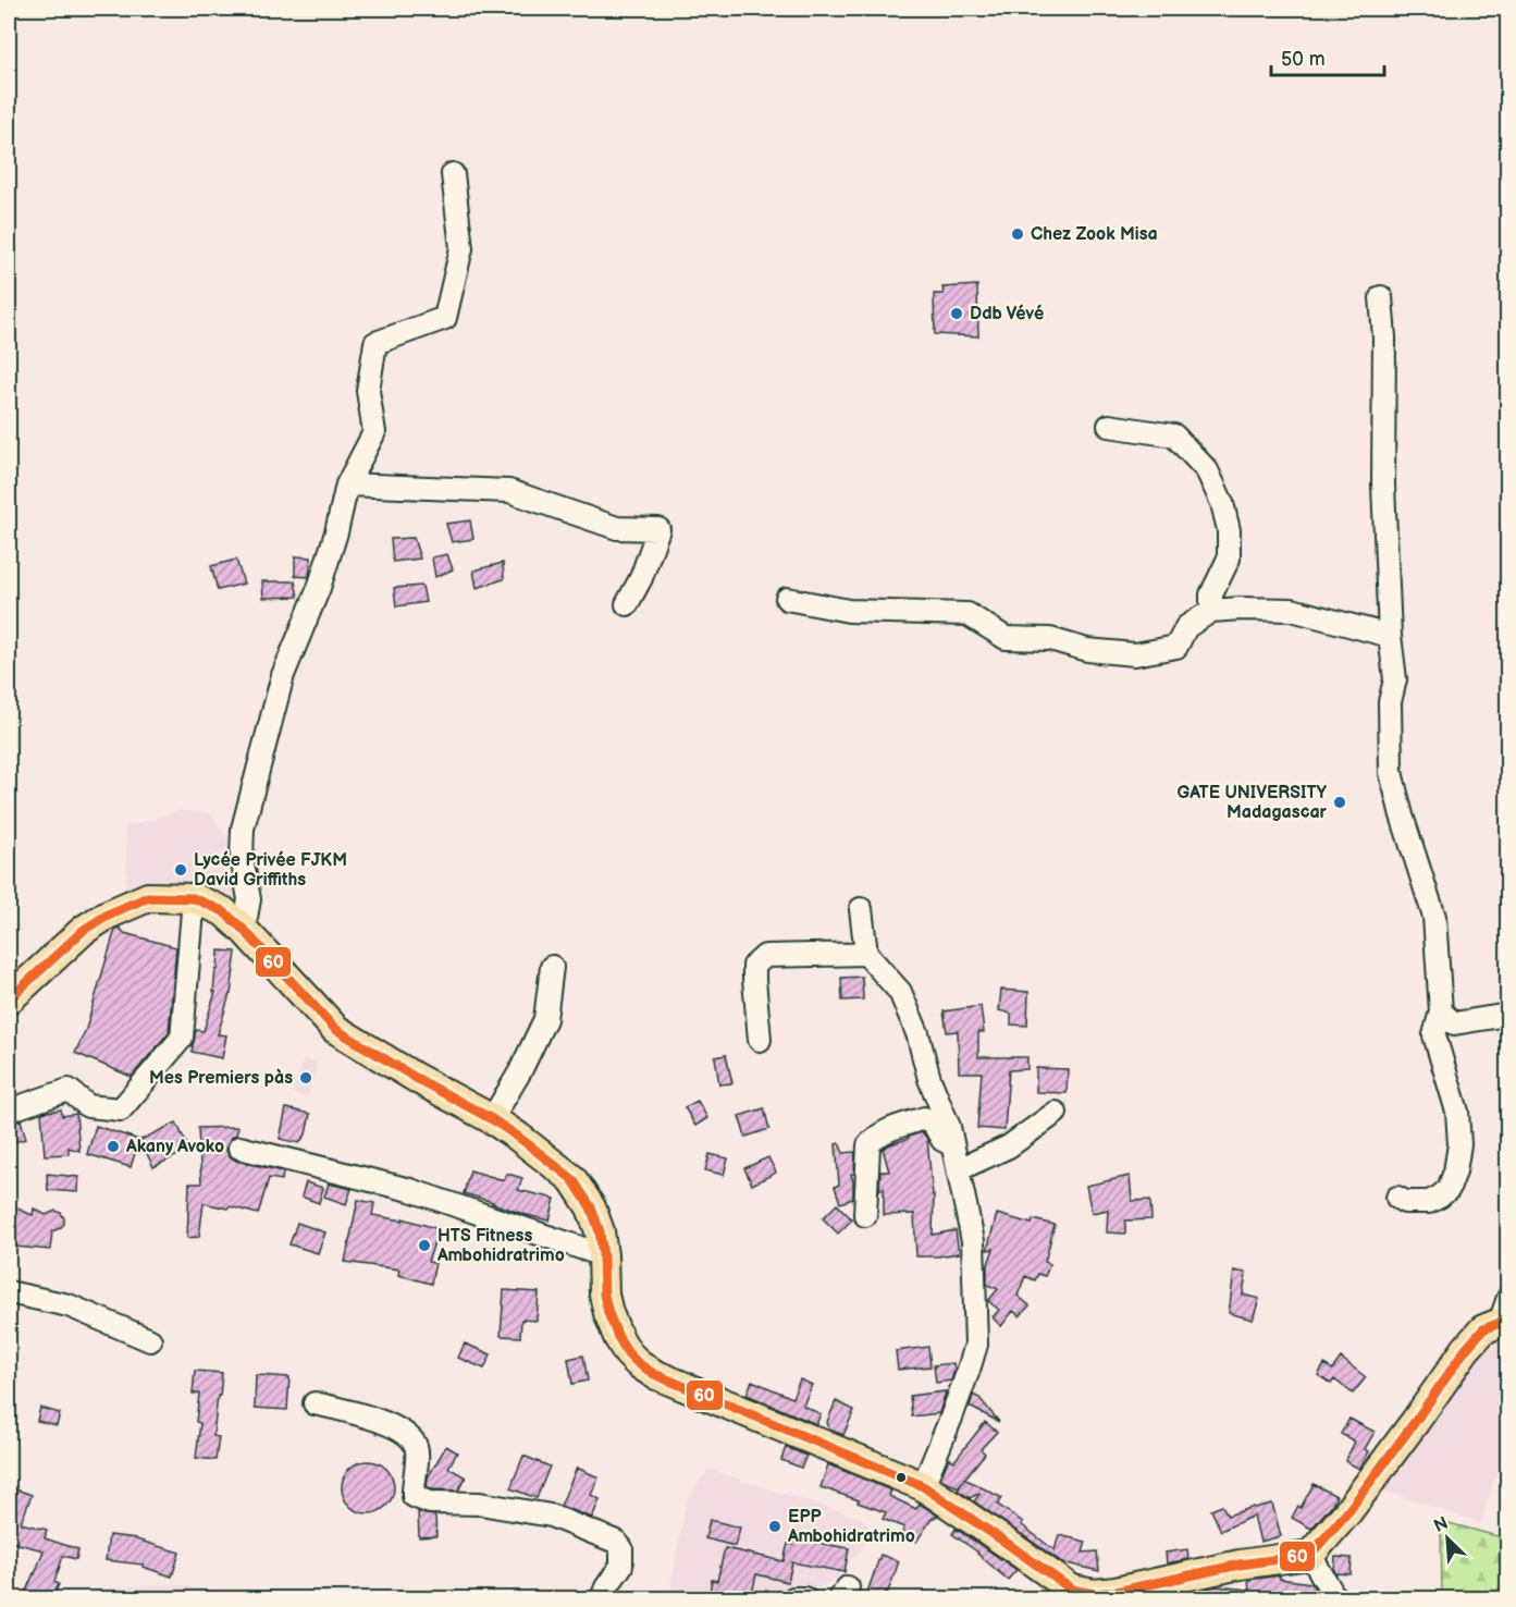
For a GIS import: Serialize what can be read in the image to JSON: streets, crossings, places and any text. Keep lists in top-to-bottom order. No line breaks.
{"places":["Chez Zook Misa","Ddb Vévé","GATE UNIVERSITY Madagascar","Lycée Privée FJKM David Griffiths","Mes Premiers pàs","Akany Avoko","HTS Fitness Ambohidratrimo","EPP Ambohidratrimo"],"lines":["transit line 60"],"scale_bar":"50 m","north":"top left"}
